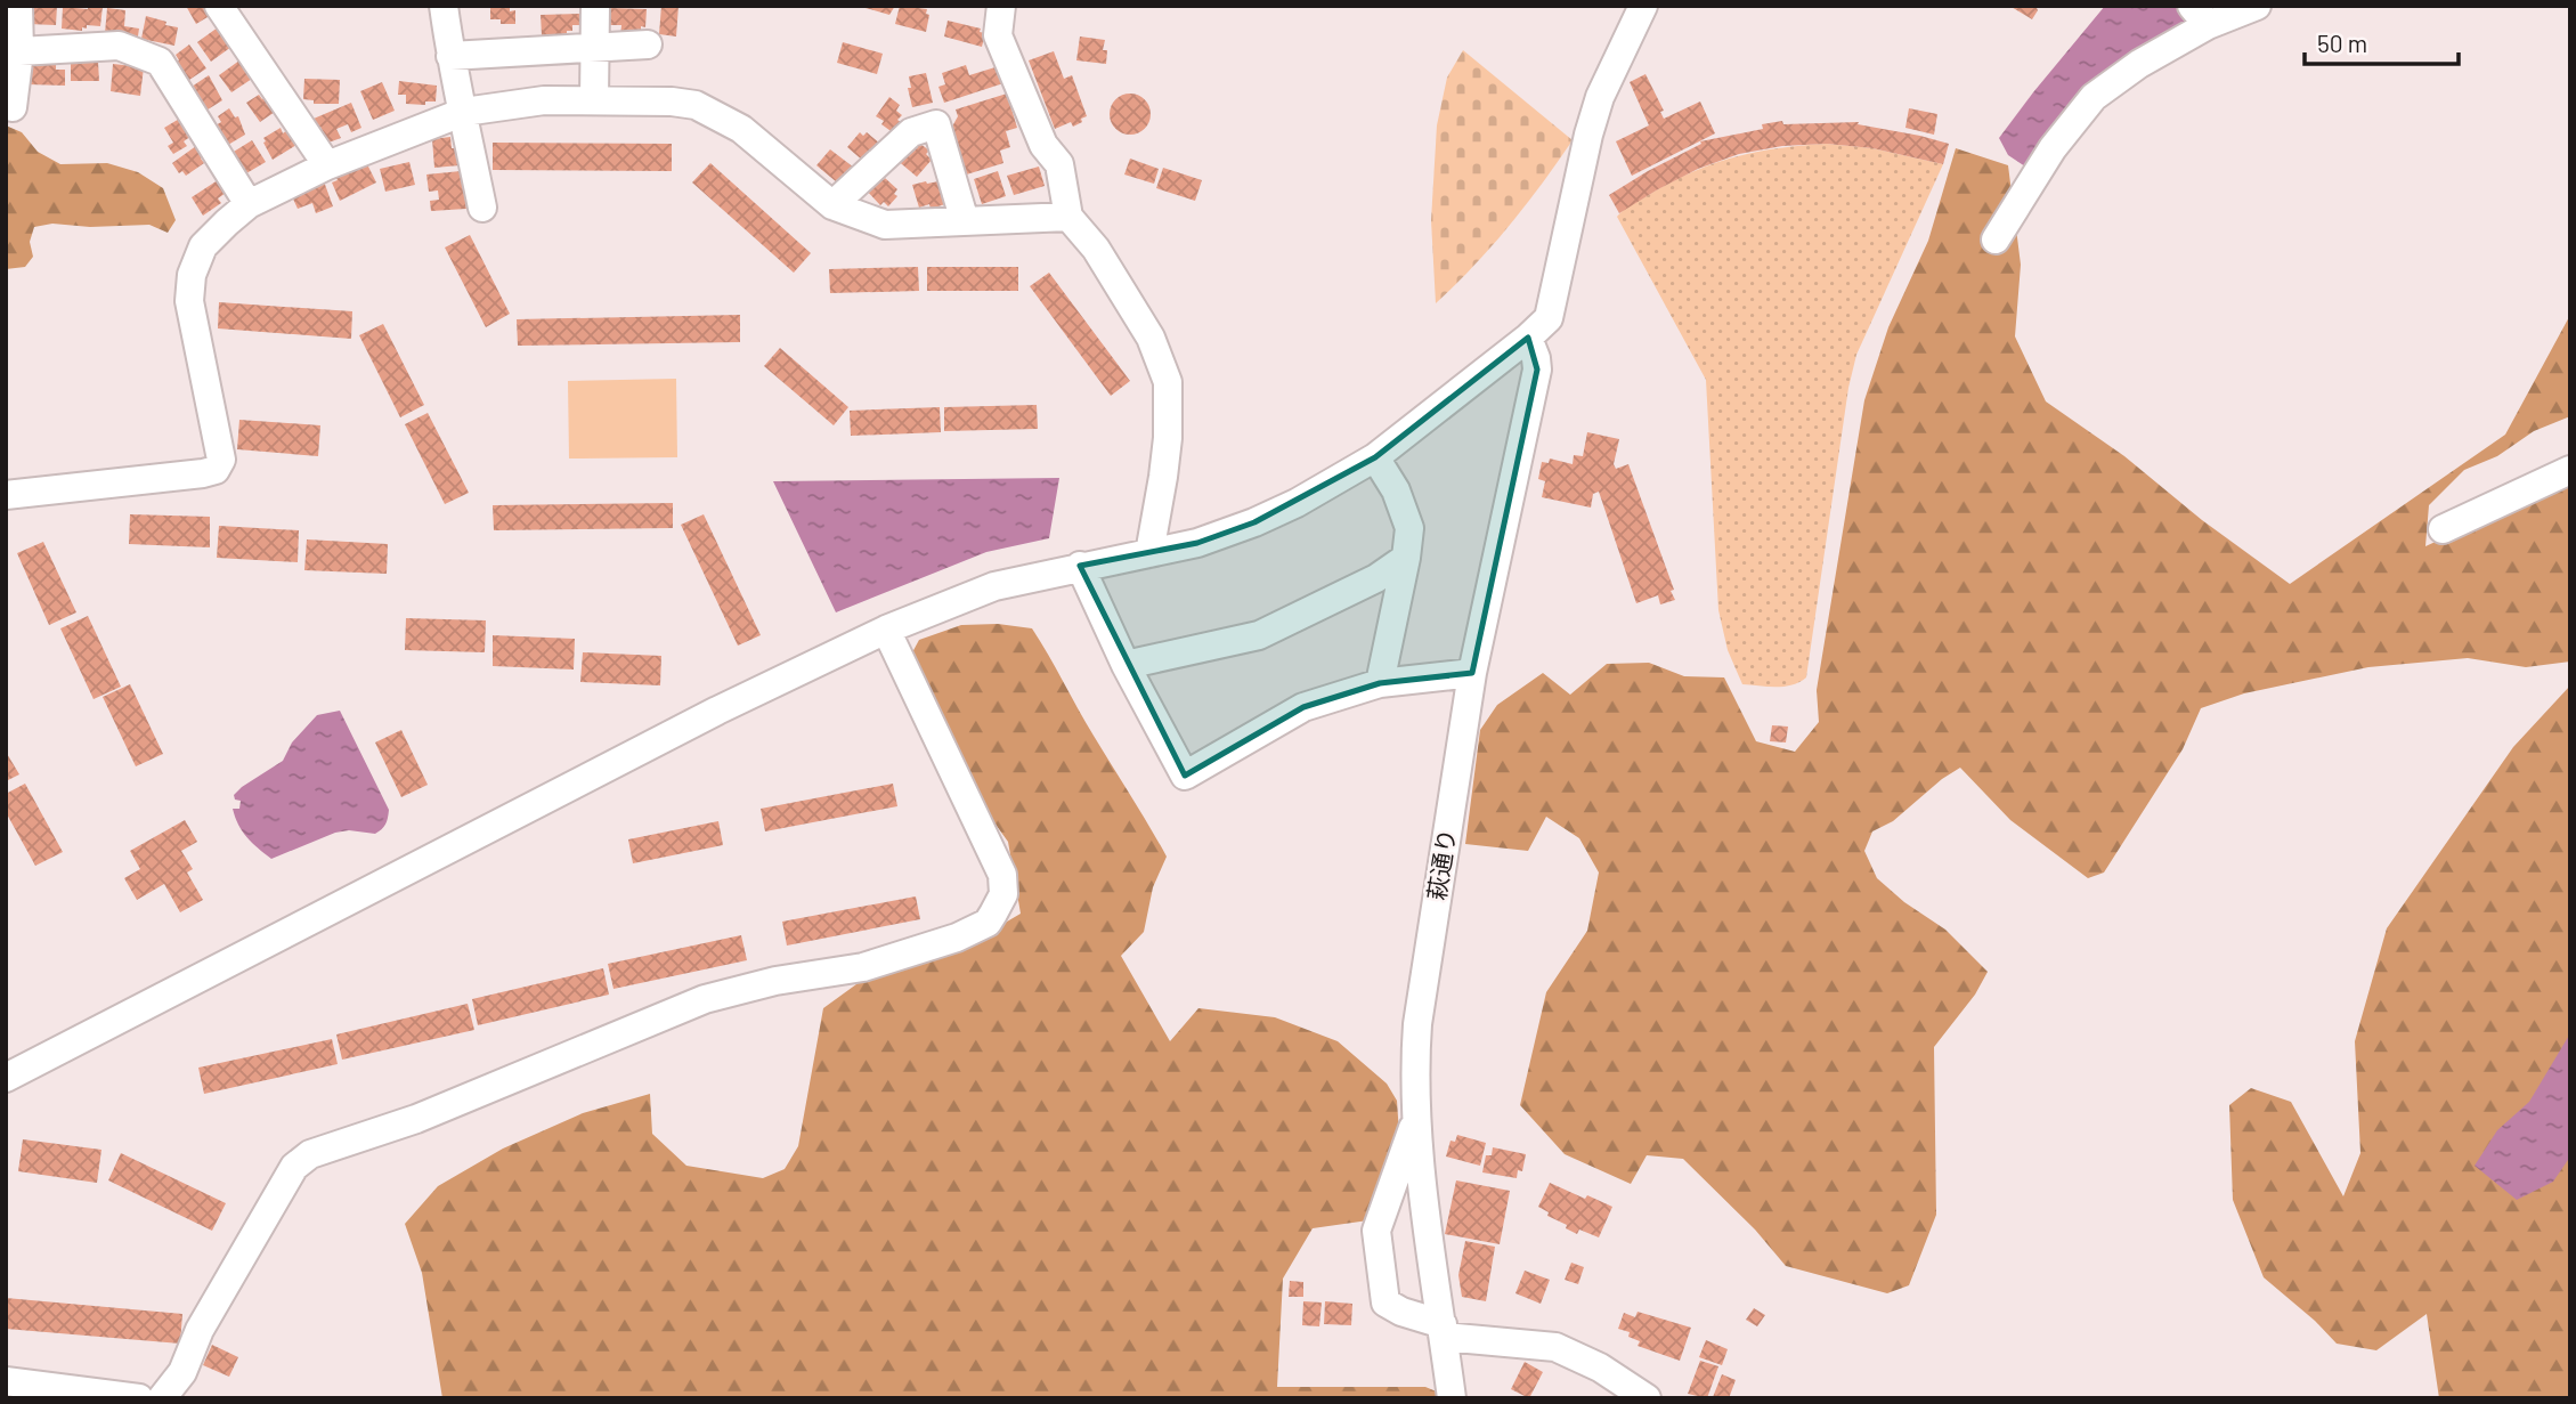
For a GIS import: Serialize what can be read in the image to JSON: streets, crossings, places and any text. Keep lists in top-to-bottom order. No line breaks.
{"streets":{"street":["萩通り"]},"scale_bar":"50 m"}
